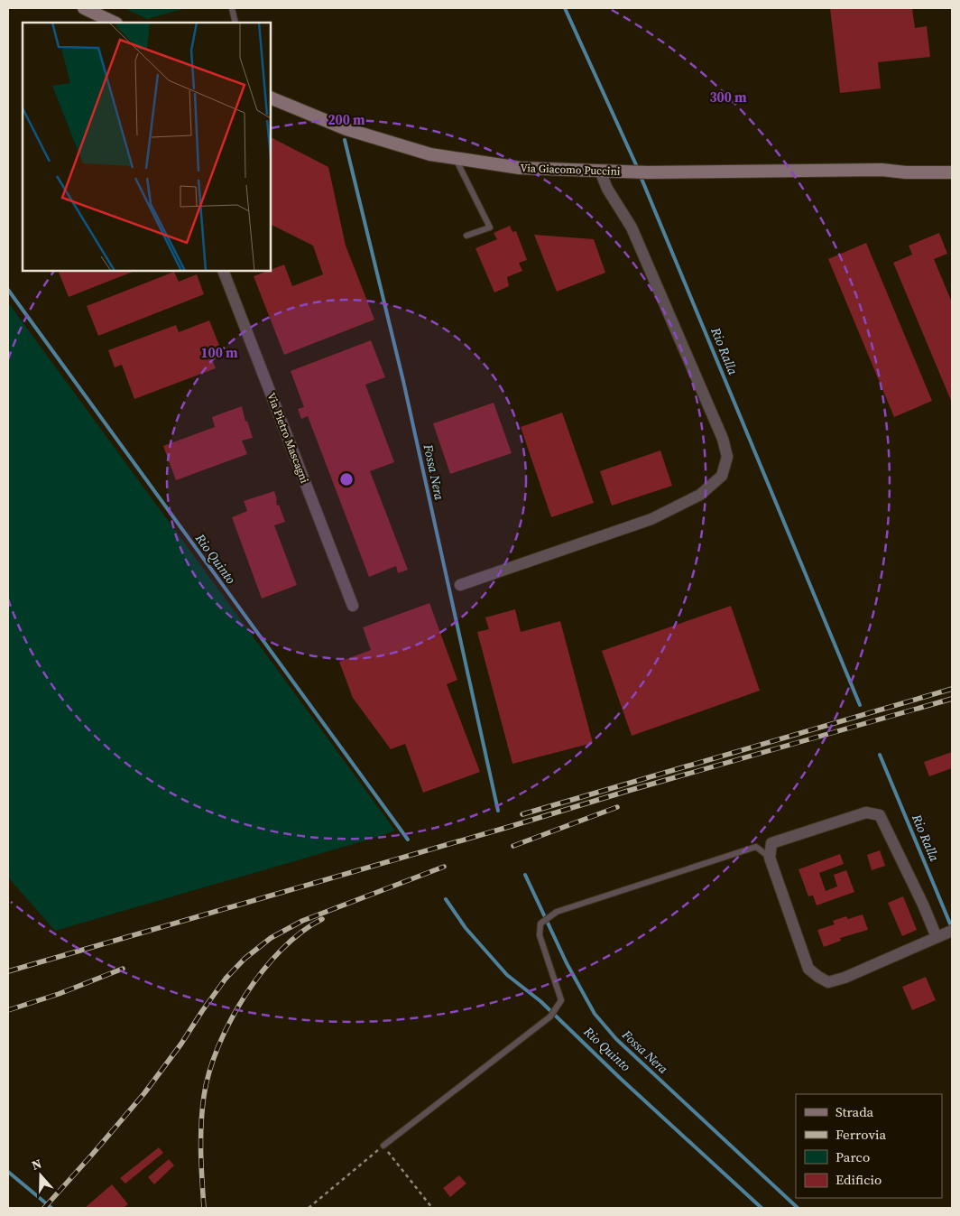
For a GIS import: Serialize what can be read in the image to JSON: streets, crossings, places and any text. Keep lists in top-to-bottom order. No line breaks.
{"streets":{"main road":["Via Giacomo Puccini"],"street":["Via Pietro Mascagni"]},"water":["Rio Ralla","Fossa Nera","Rio Quinto"],"legend":["Strada","Ferrovia","Parco","Edificio"],"north":"top","rings":["300 m","200 m","100 m"]}
